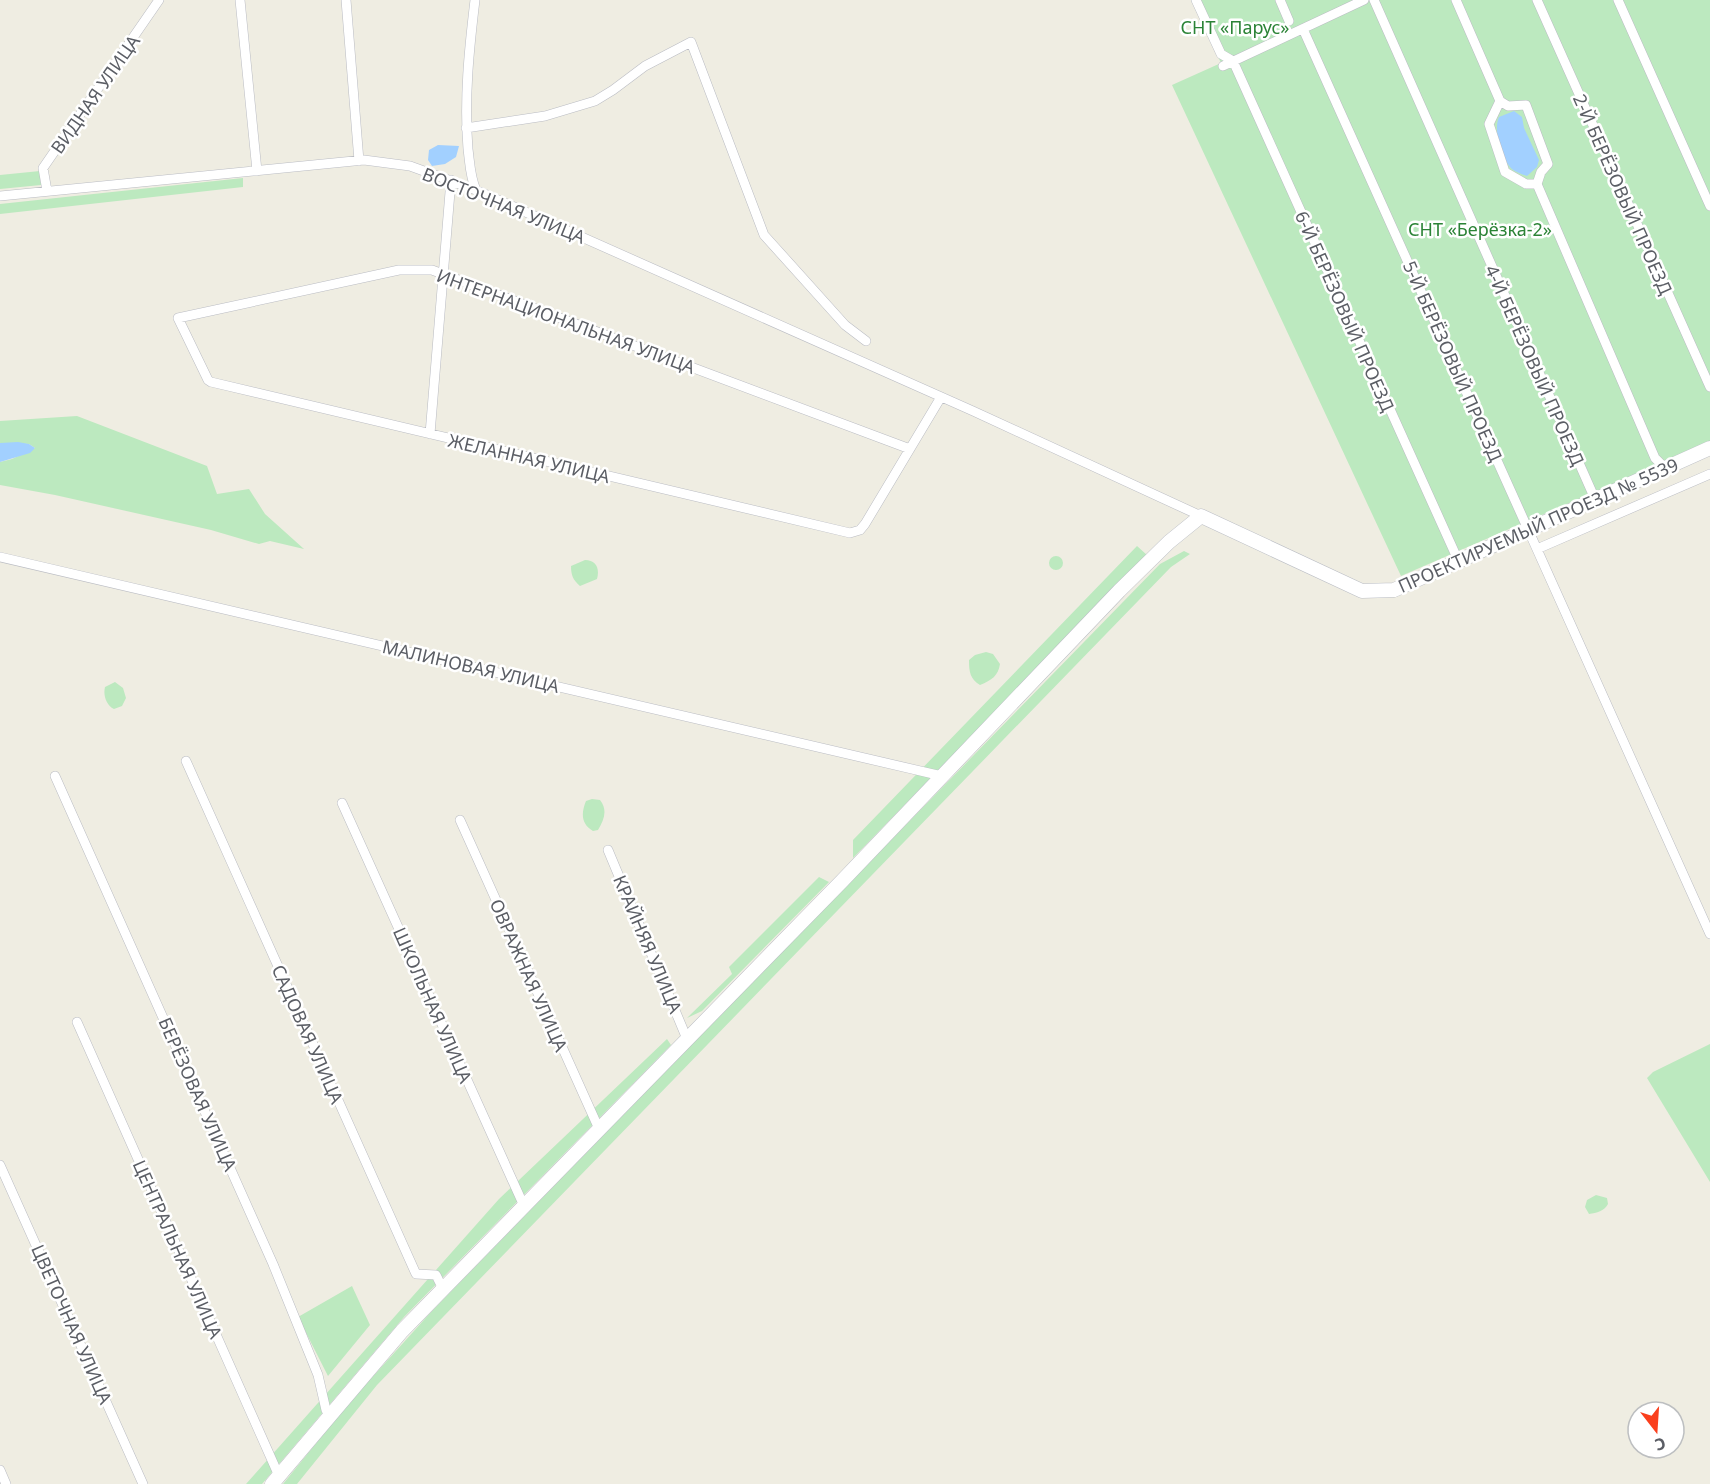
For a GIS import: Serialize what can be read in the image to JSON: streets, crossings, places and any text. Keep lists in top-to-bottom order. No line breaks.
{"streets":{"street":["ВИДНАЯ УЛИЦА","2-Й БЕРЁЗОВЫЙ ПРОЕЗД","ВОСТОЧНАЯ УЛИЦА","6-Й БЕРЁЗОВЫЙ ПРОЕЗД","ИНТЕРНАЦИОНАЛЬНАЯ УЛИЦА","5-Й БЕРЁЗОВЫЙ ПРОЕЗД","4-Й БЕРЁЗОВЫЙ ПРОЕЗД","ЖЕЛАННАЯ УЛИЦА","ПРОЕКТИРУЕМЫЙ ПРОЕЗД № 5539","МАЛИНОВАЯ УЛИЦА","КРАЙНЯЯ УЛИЦА","ОВРАЖНАЯ УЛИЦА","ШКОЛЬНАЯ УЛИЦА","САДОВАЯ УЛИЦА","БЕРЁЗОВАЯ УЛИЦА","ЦЕНТРАЛЬНАЯ УЛИЦА","ЦВЕТОЧНАЯ УЛИЦА"]},"crossings":[["ВИДНАЯ УЛИЦА","ВОСТОЧНАЯ УЛИЦА"],["ВОСТОЧНАЯ УЛИЦА","ПРОЕКТИРУЕМЫЙ ПРОЕЗД № 5539"],["6-Й БЕРЁЗОВЫЙ ПРОЕЗД","ПРОЕКТИРУЕМЫЙ ПРОЕЗД № 5539"],["ИНТЕРНАЦИОНАЛЬНАЯ УЛИЦА","ЖЕЛАННАЯ УЛИЦА"],["5-Й БЕРЁЗОВЫЙ ПРОЕЗД","ПРОЕКТИРУЕМЫЙ ПРОЕЗД № 5539"],["4-Й БЕРЁЗОВЫЙ ПРОЕЗД","ПРОЕКТИРУЕМЫЙ ПРОЕЗД № 5539"]],"parks":["СНТ «Парус»","СНТ «Берёзка-2»"],"north":"bottom"}
